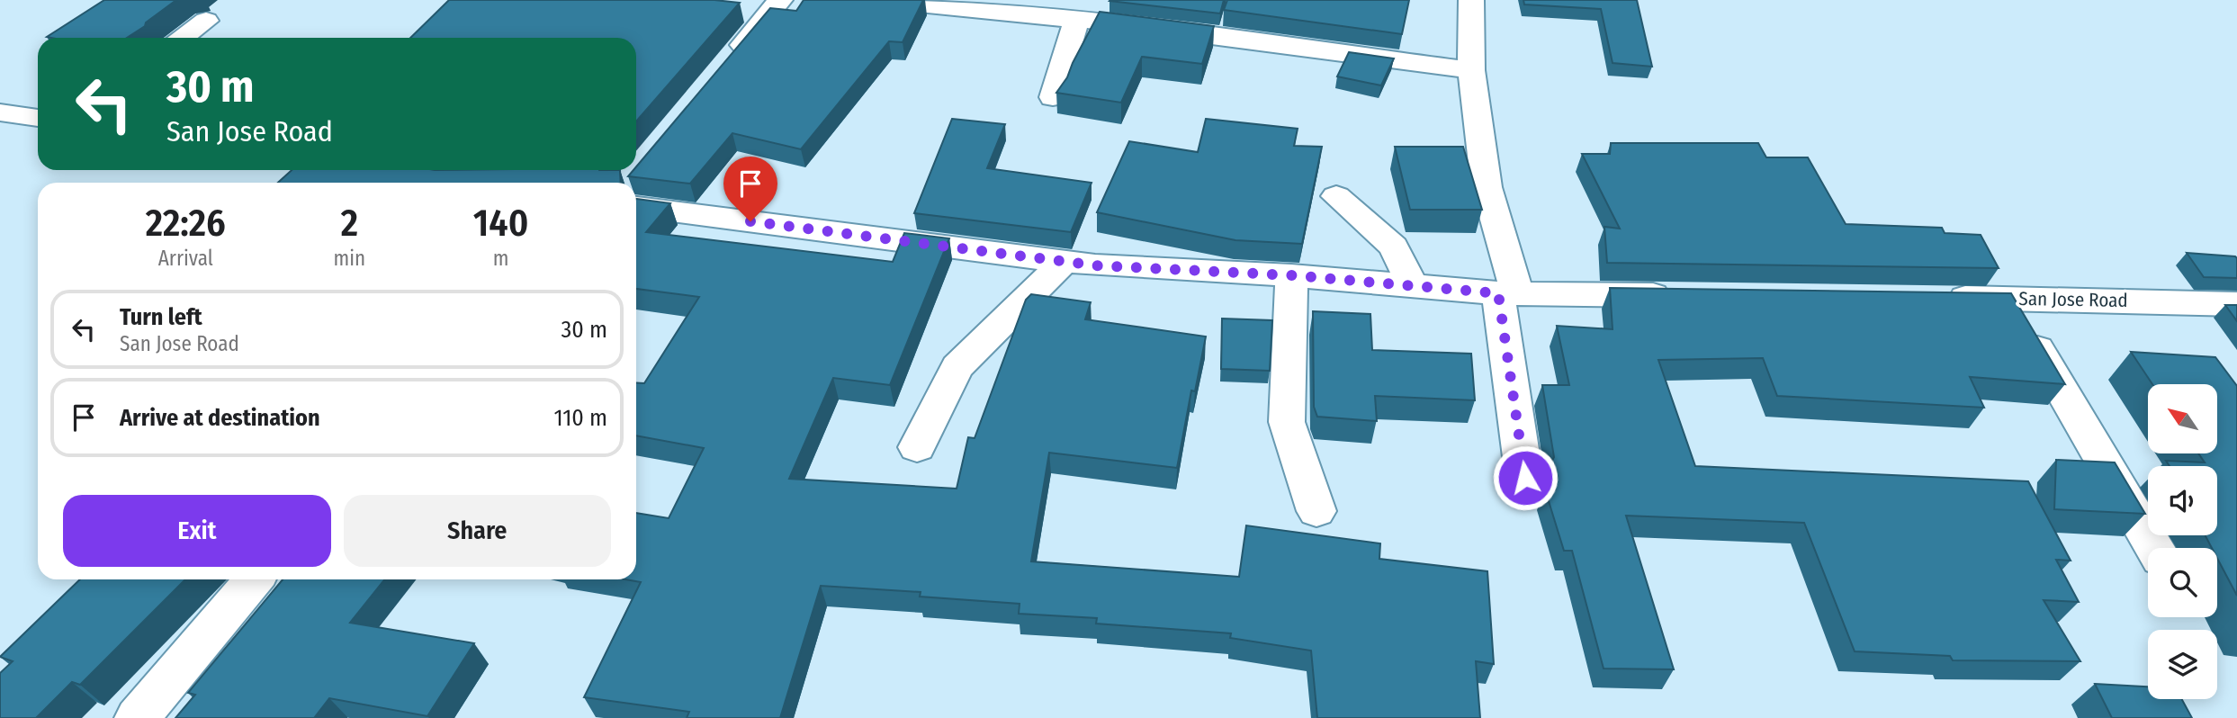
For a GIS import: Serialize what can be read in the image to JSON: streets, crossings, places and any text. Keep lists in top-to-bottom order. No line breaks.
{"streets":{"street":["San Jose Road"]},"north":"top left","page":{"turn":["30 m","San Jose Road"],"eta":["22:26","Arrival","2","min","140","m"],"list":[{"name":"Turn left","note":"San Jose Road","value":"30 m"},{"name":"Arrive at destination","value":"110 m"}],"buttons":["Exit","Share"]}}
